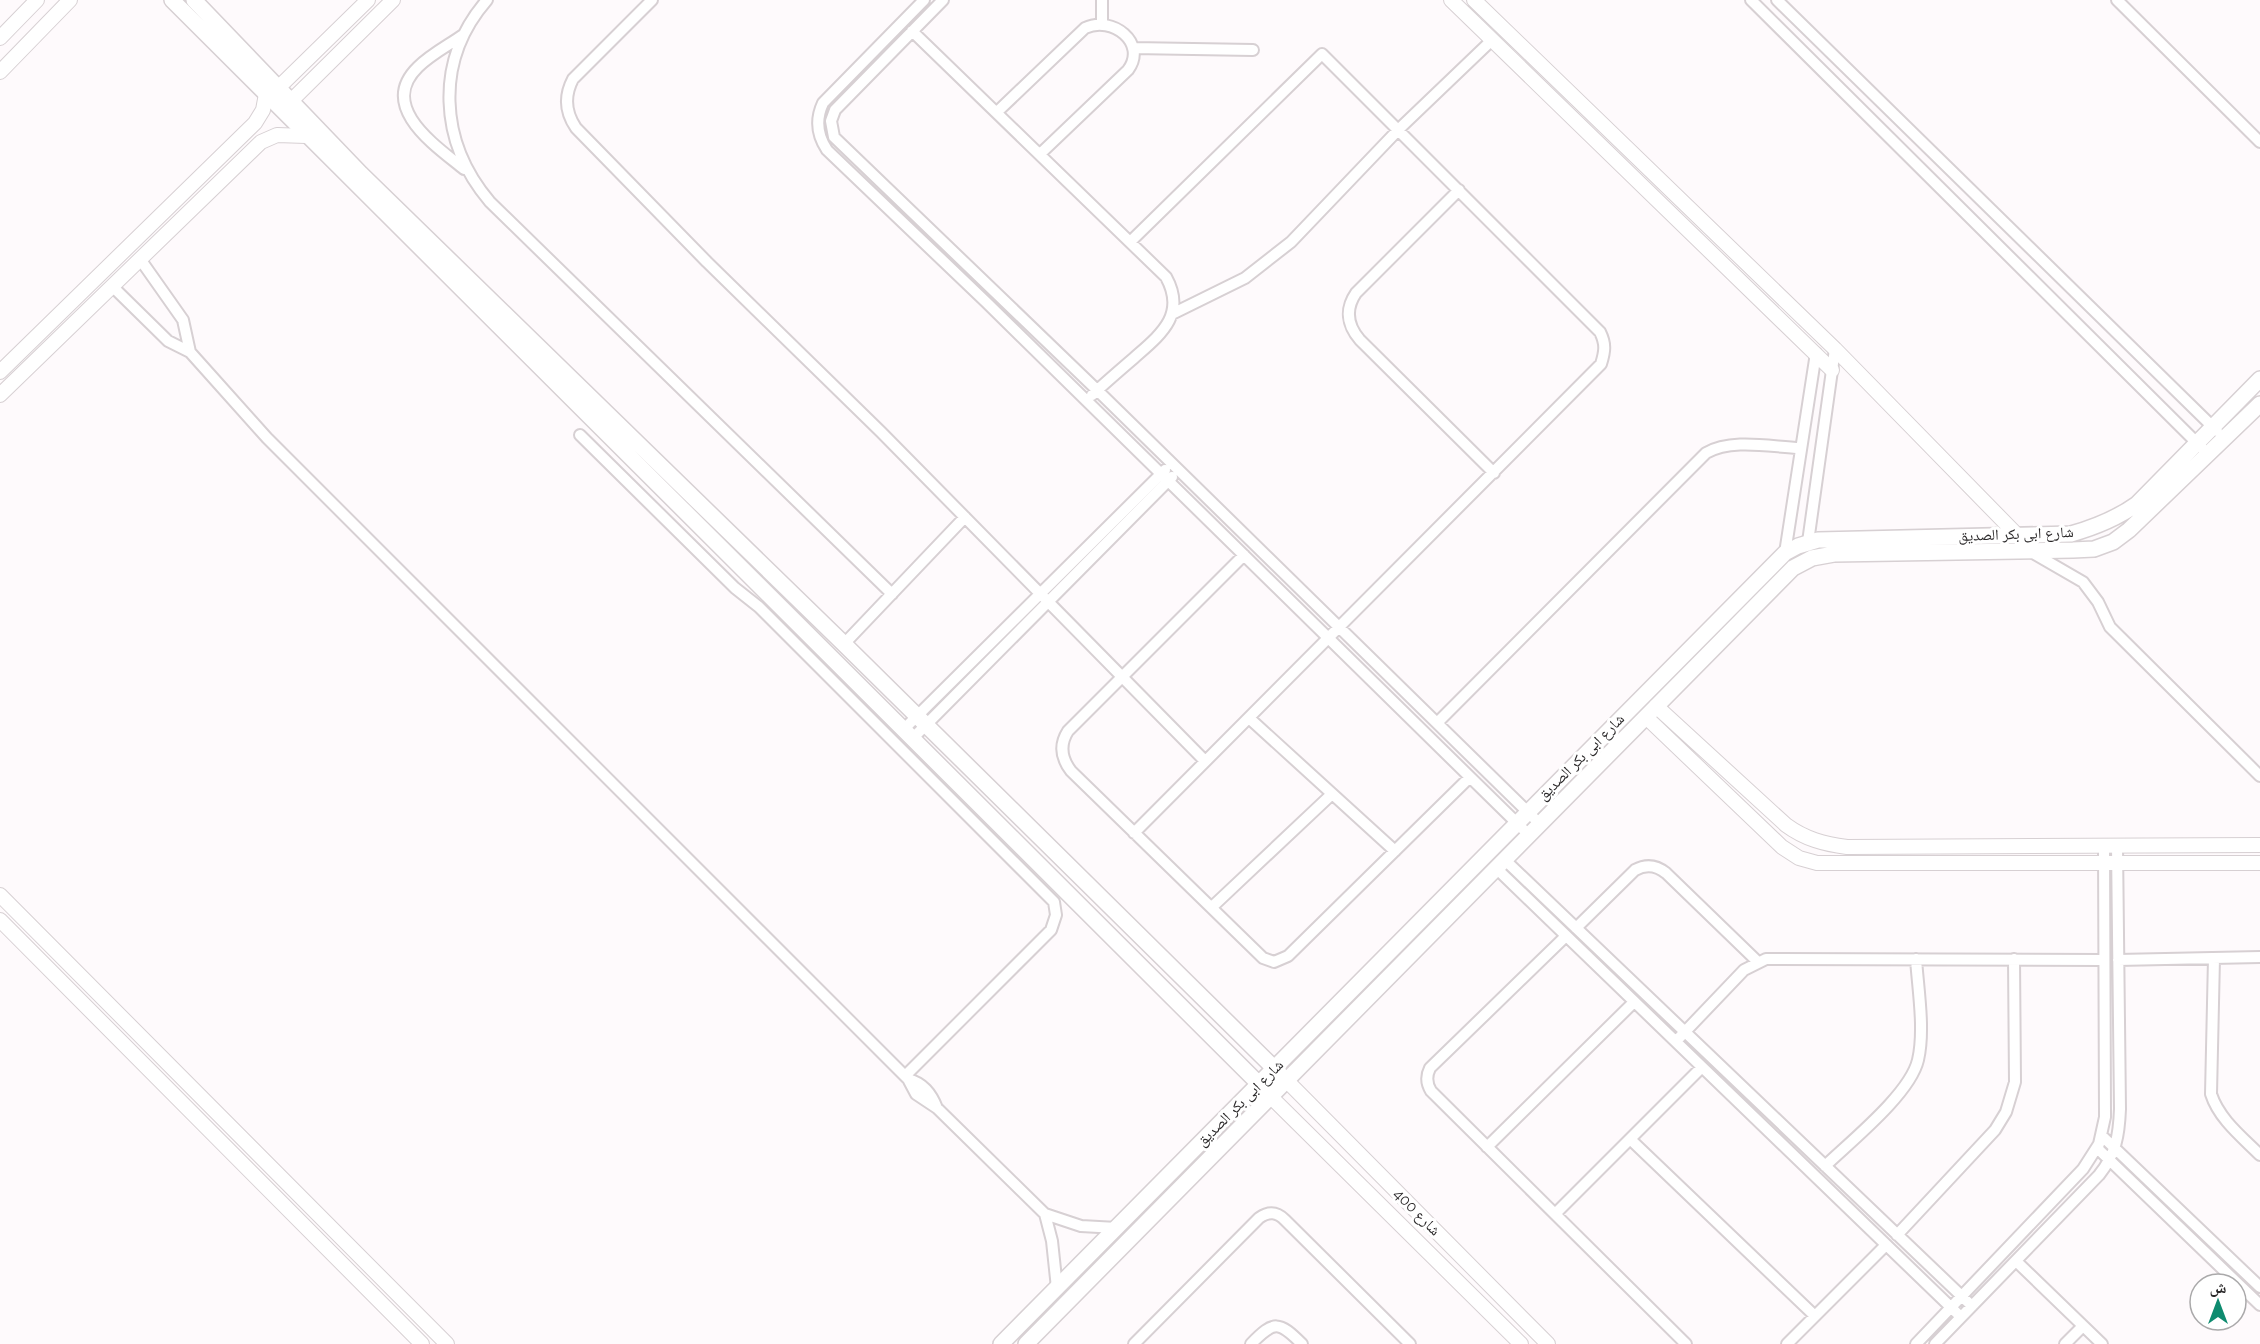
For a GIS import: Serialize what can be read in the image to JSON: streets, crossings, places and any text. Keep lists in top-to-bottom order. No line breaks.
{"streets":{"main road":["شارع ابى بكر الصديق"],"street":["شارع 400"]},"crossings":[["شارع ابى بكر الصديق","شارع 400"]],"north":"top"}
